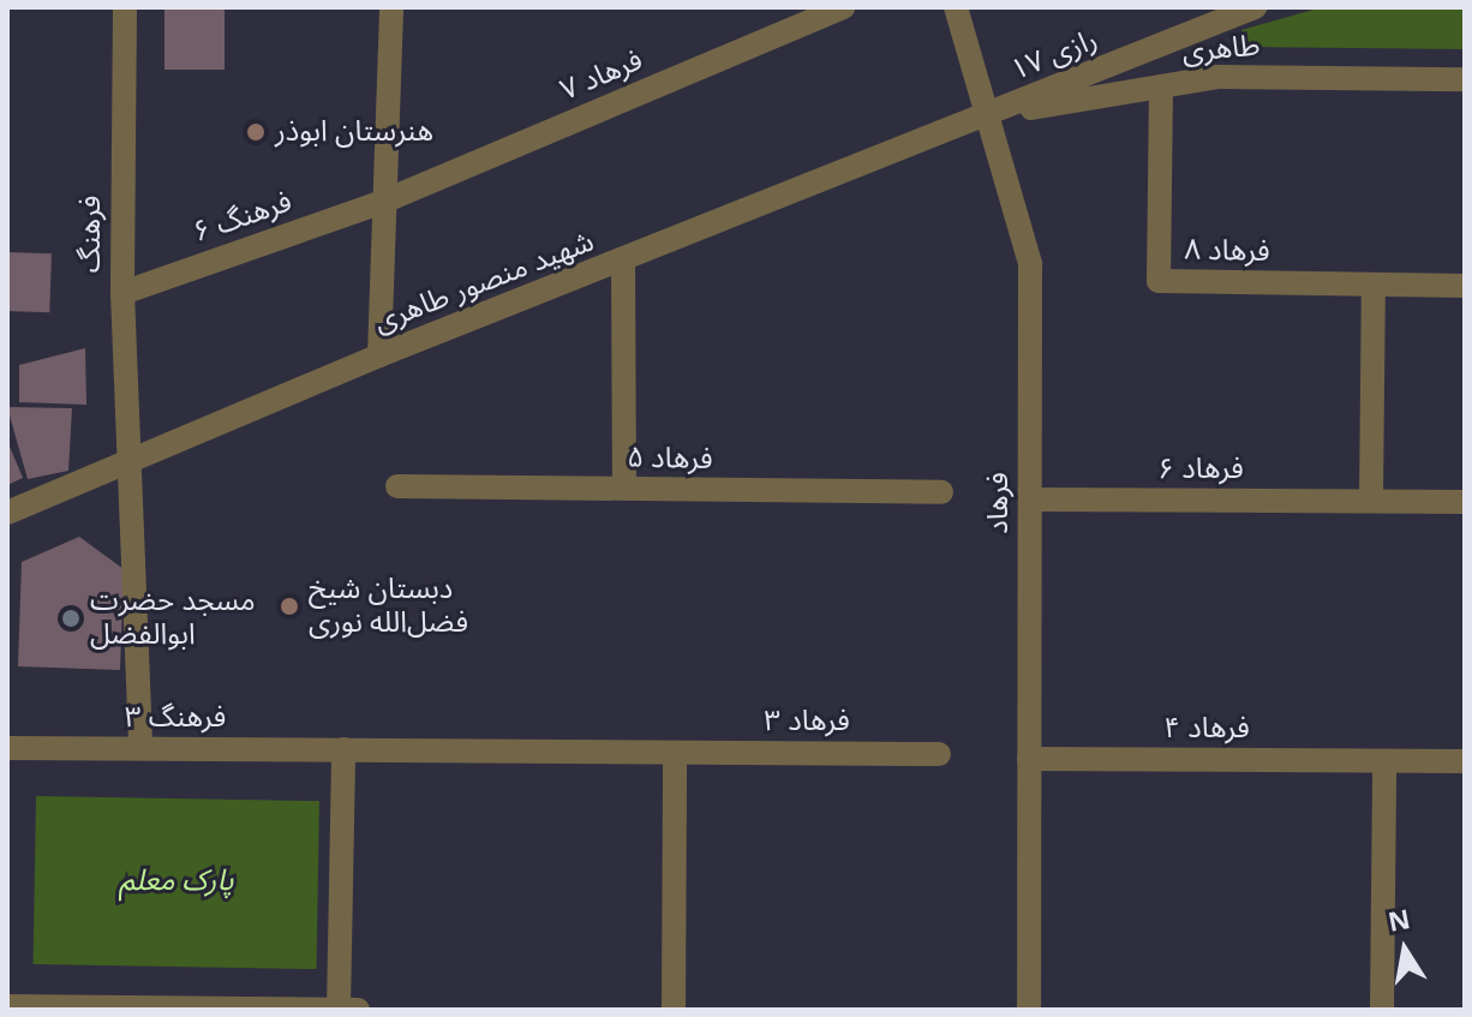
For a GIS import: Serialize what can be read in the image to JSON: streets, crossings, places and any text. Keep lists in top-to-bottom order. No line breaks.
{"streets":{"street":["طاهری","رازی ۱۷","فرهاد ۷","فرهنگ ۶","فرهنگ","فرهاد ۸","شهید منصور طاهری","فرهاد ۵","فرهاد ۶","فرهاد","فرهنگ ۳","فرهاد ۳","فرهاد ۴"]},"crossings":[["طاهری","رازی ۱۷"],["طاهری","فرهاد ۸"],["طاهری","شهید منصور طاهری"],["طاهری","فرهاد"],["رازی ۱۷","شهید منصور طاهری"],["رازی ۱۷","فرهاد"],["فرهاد ۷","فرهنگ ۶"],["فرهنگ ۶","فرهنگ"],["فرهنگ","شهید منصور طاهری"],["فرهنگ","فرهنگ ۳"],["شهید منصور طاهری","فرهاد"],["فرهاد ۶","فرهاد"],["فرهاد","فرهاد ۴"],["فرهنگ ۳","فرهاد ۳"]],"parks":["پارک معلم"],"places":["هنرستان ابوذر","دبستان شیخ فضل‌الله نوری","مسجد حضرت ابوالفضل"],"north":"top"}
